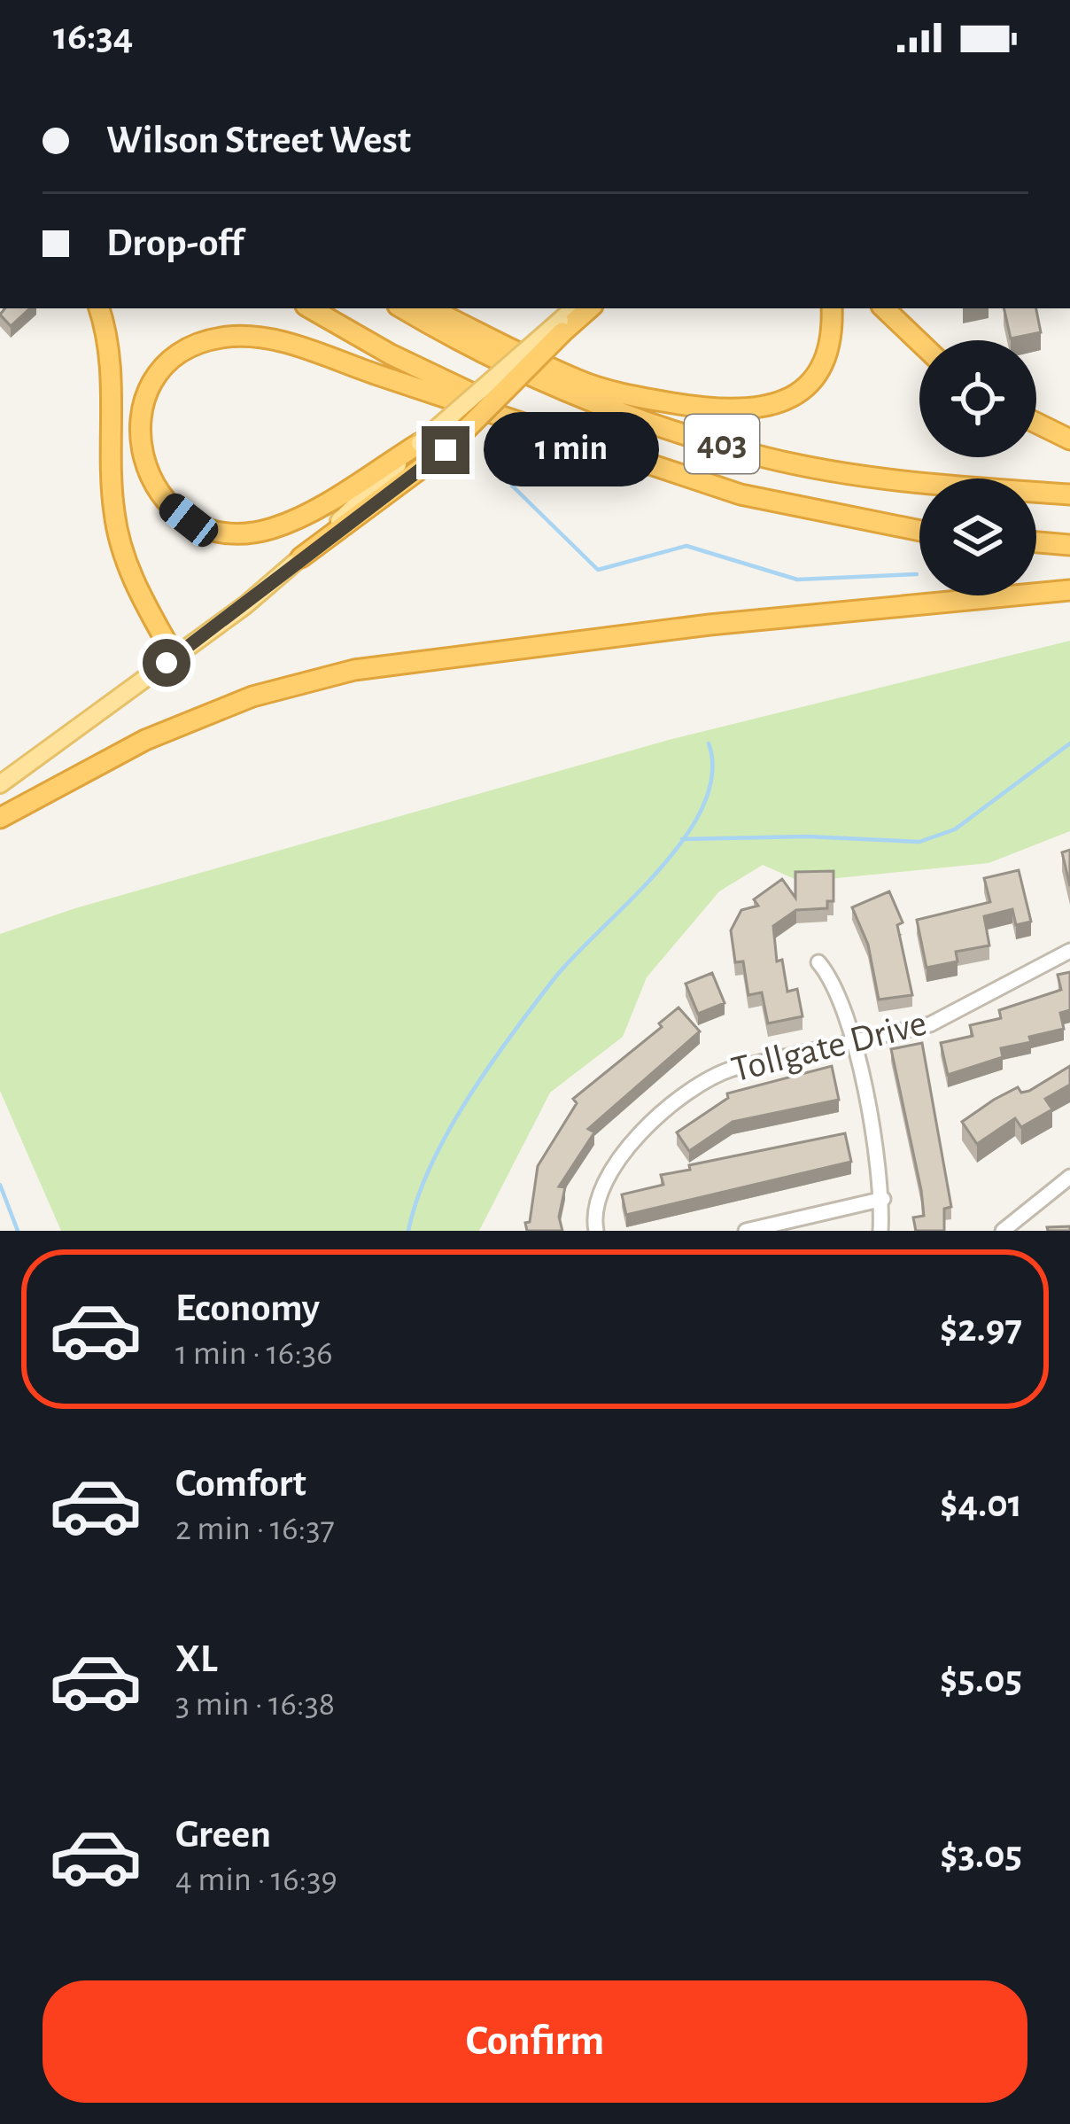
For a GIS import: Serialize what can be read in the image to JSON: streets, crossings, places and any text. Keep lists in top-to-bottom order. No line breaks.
{"streets":{"highway":["403"],"street":["Tollgate Drive"]},"page":{"status":"16:34","banner":["Wilson Street West","Drop-off"],"bubble":"1 min","list":[{"name":"Economy","note":"1 min · 16:36","value":"$2.97"},{"name":"Comfort","note":"2 min · 16:37","value":"$4.01"},{"name":"XL","note":"3 min · 16:38","value":"$5.05"},{"name":"Green","note":"4 min · 16:39","value":"$3.05"}],"buttons":"Confirm"}}
